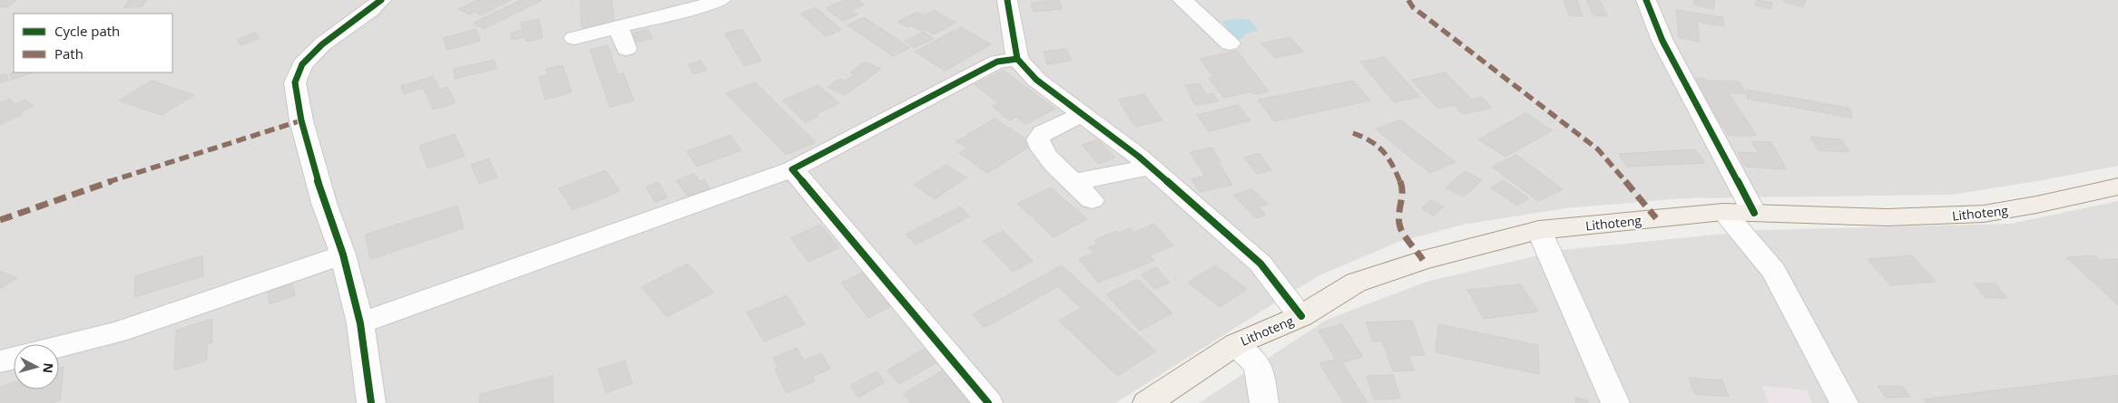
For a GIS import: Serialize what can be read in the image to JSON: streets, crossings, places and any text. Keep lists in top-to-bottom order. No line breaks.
{"streets":{"main road":["Lithoteng"]},"legend":["Cycle path","Path"],"north":"right"}
